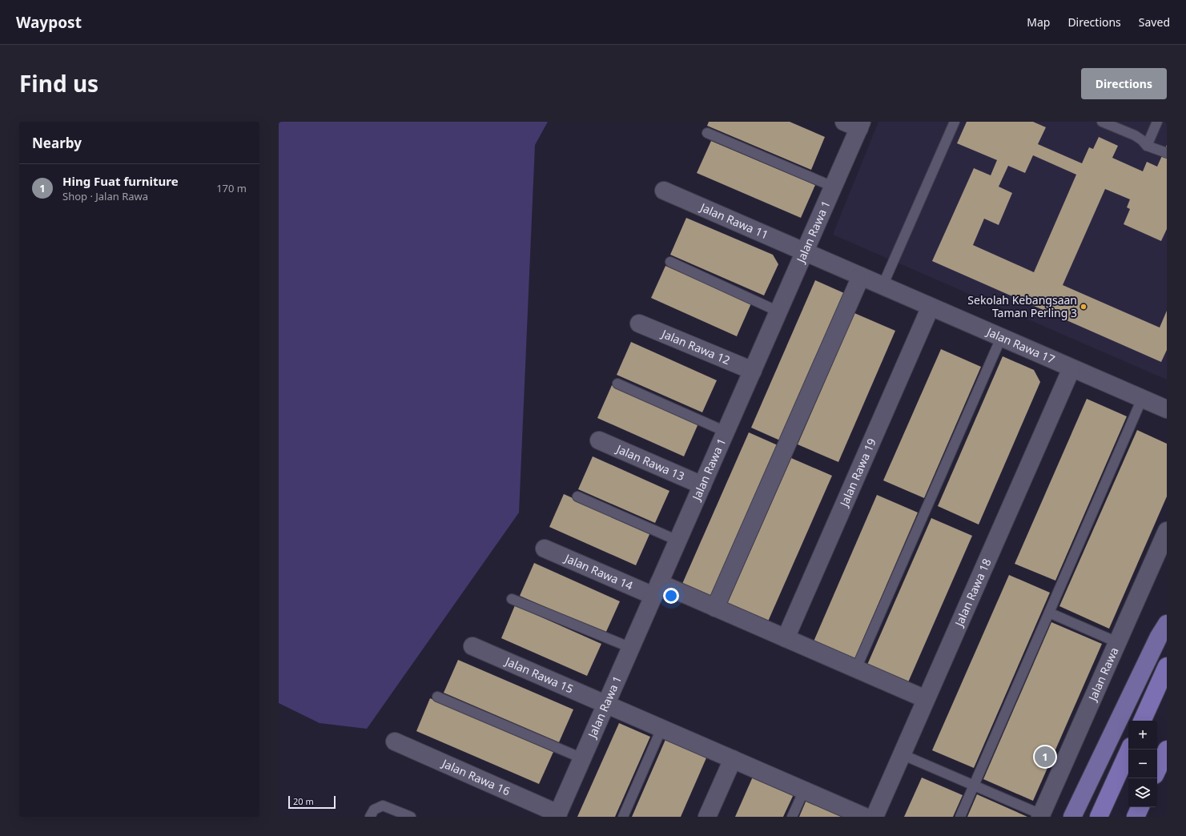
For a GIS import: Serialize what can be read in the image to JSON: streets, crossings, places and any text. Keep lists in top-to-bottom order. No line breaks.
{"streets":{"street":["Jalan Rawa 11","Jalan Rawa 1","Jalan Rawa 17","Jalan Rawa 12","Jalan Rawa 13","Jalan Rawa 19","Jalan Rawa 14","Jalan Rawa 18","Jalan Rawa","Jalan Rawa 15","Jalan Rawa 16"]},"crossings":[["Jalan Rawa 11","Jalan Rawa 1"],["Jalan Rawa 11","Jalan Rawa 17"],["Jalan Rawa 1","Jalan Rawa 17"],["Jalan Rawa 1","Jalan Rawa 12"],["Jalan Rawa 1","Jalan Rawa 13"],["Jalan Rawa 1","Jalan Rawa 14"],["Jalan Rawa 1","Jalan Rawa 15"],["Jalan Rawa 1","Jalan Rawa 16"],["Jalan Rawa 17","Jalan Rawa 19"],["Jalan Rawa 17","Jalan Rawa 18"]],"places":["Sekolah Kebangsaan Taman Perling 3"],"scale_bar":"20 m","page":{"header":"Waypost","nav":["Map","Directions","Saved"],"title":"Find us","buttons":"Directions","heading":"Nearby","list":[{"mark":"1","name":"Hing Fuat furniture","note":"Shop · Jalan Rawa","value":"170 m"}],"map_buttons":["+","−"],"pins":"1","scale":"20 m"}}
